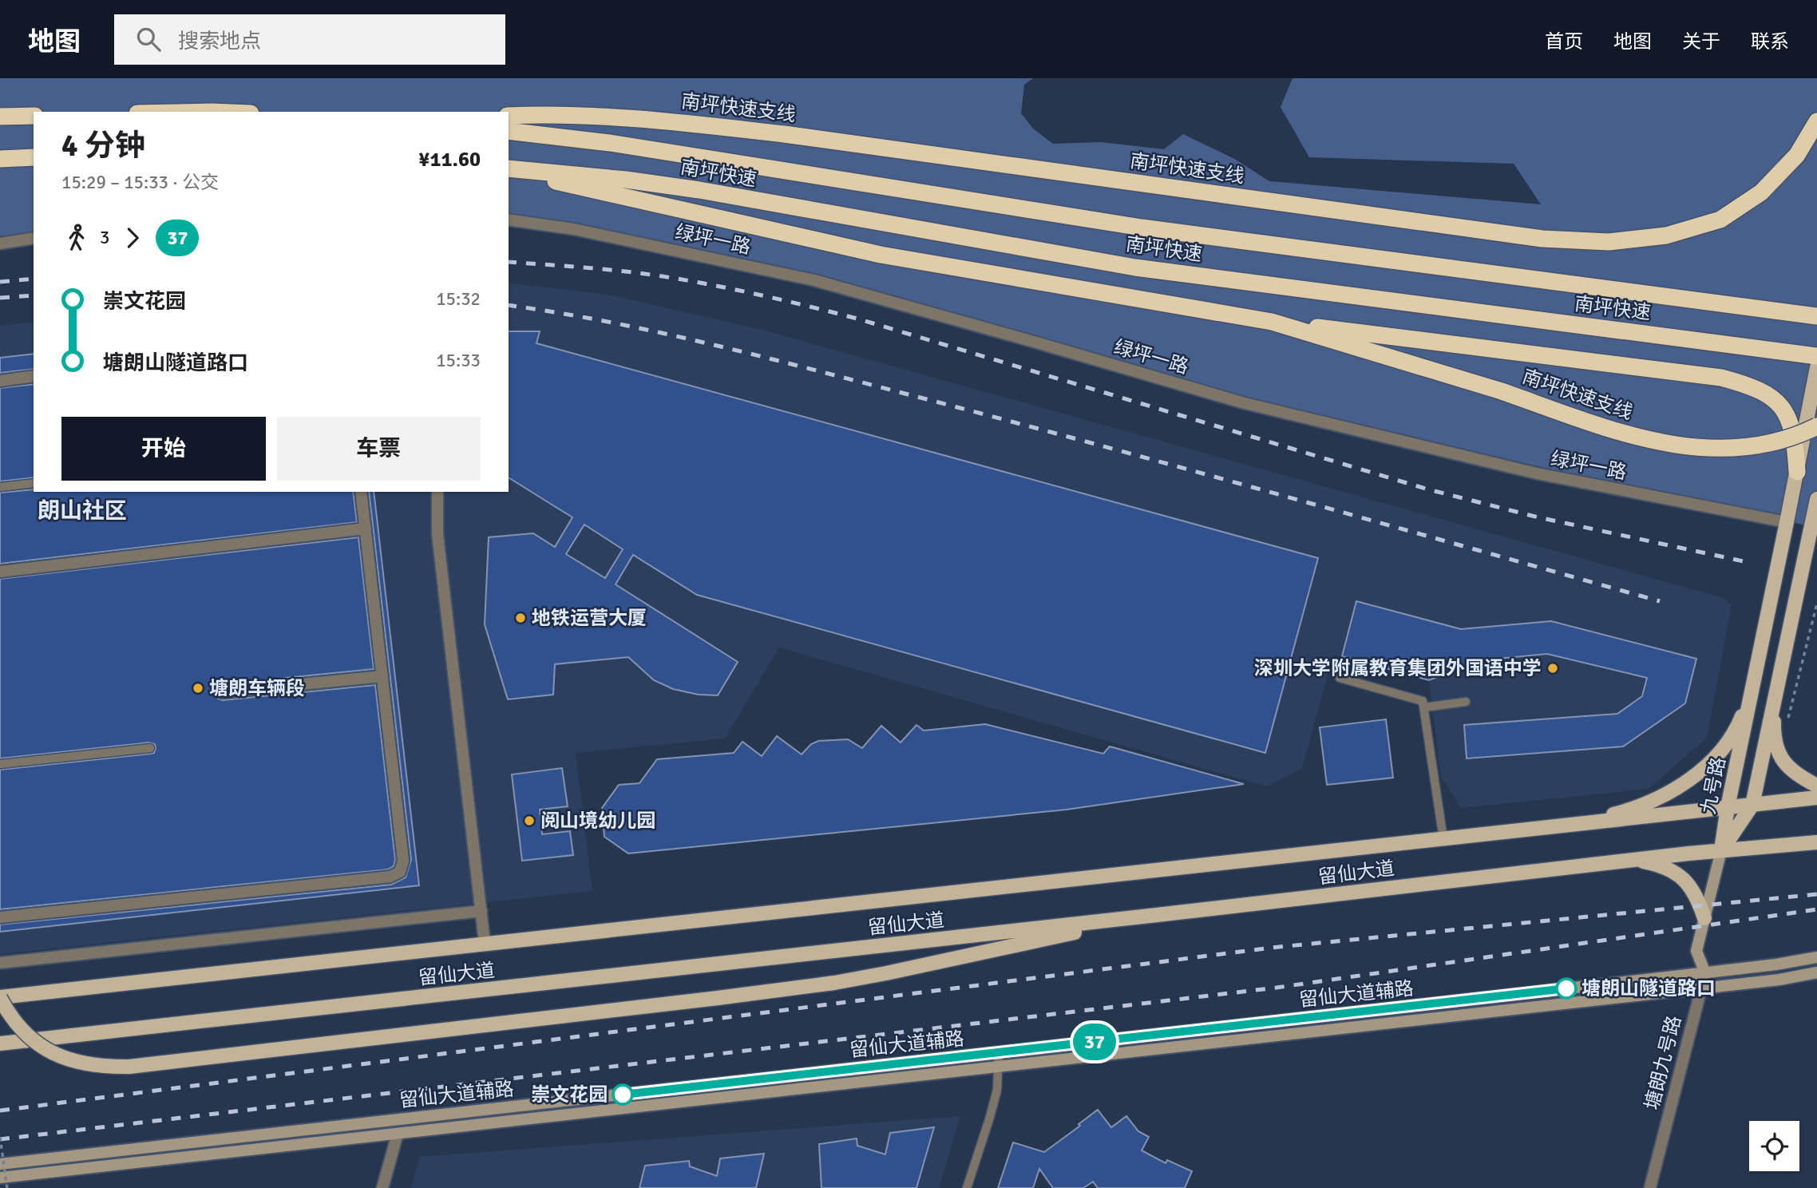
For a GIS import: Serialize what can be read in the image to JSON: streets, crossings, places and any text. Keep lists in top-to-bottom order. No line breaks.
{"streets":{"highway":["南坪快速支线","南坪快速"],"main road":["九号路","留仙大道","留仙大道辅路"],"street":["绿坪一路","塘朗九号路"]},"crossings":[["绿坪一路","九号路"],["九号路","留仙大道"],["留仙大道辅路","塘朗九号路"]],"districts":["朗山社区"],"places":["地铁运营大厦","深圳大学附属教育集团外国语中学","塘朗车辆段","阅山境幼儿园","塘朗山隧道路口","崇文花园"],"lines":["bus line 37"],"page":{"header":"地图","search":"搜索地点","nav":["首页","地图","关于","联系"],"on_map":"37","heading":["4 分钟","15:29 – 15:33 · 公交","¥11.60"],"legs":["3","37"],"list":[{"name":"崇文花园","value":"15:32"},{"name":"塘朗山隧道路口","value":"15:33"}],"buttons":["开始","车票"]}}
